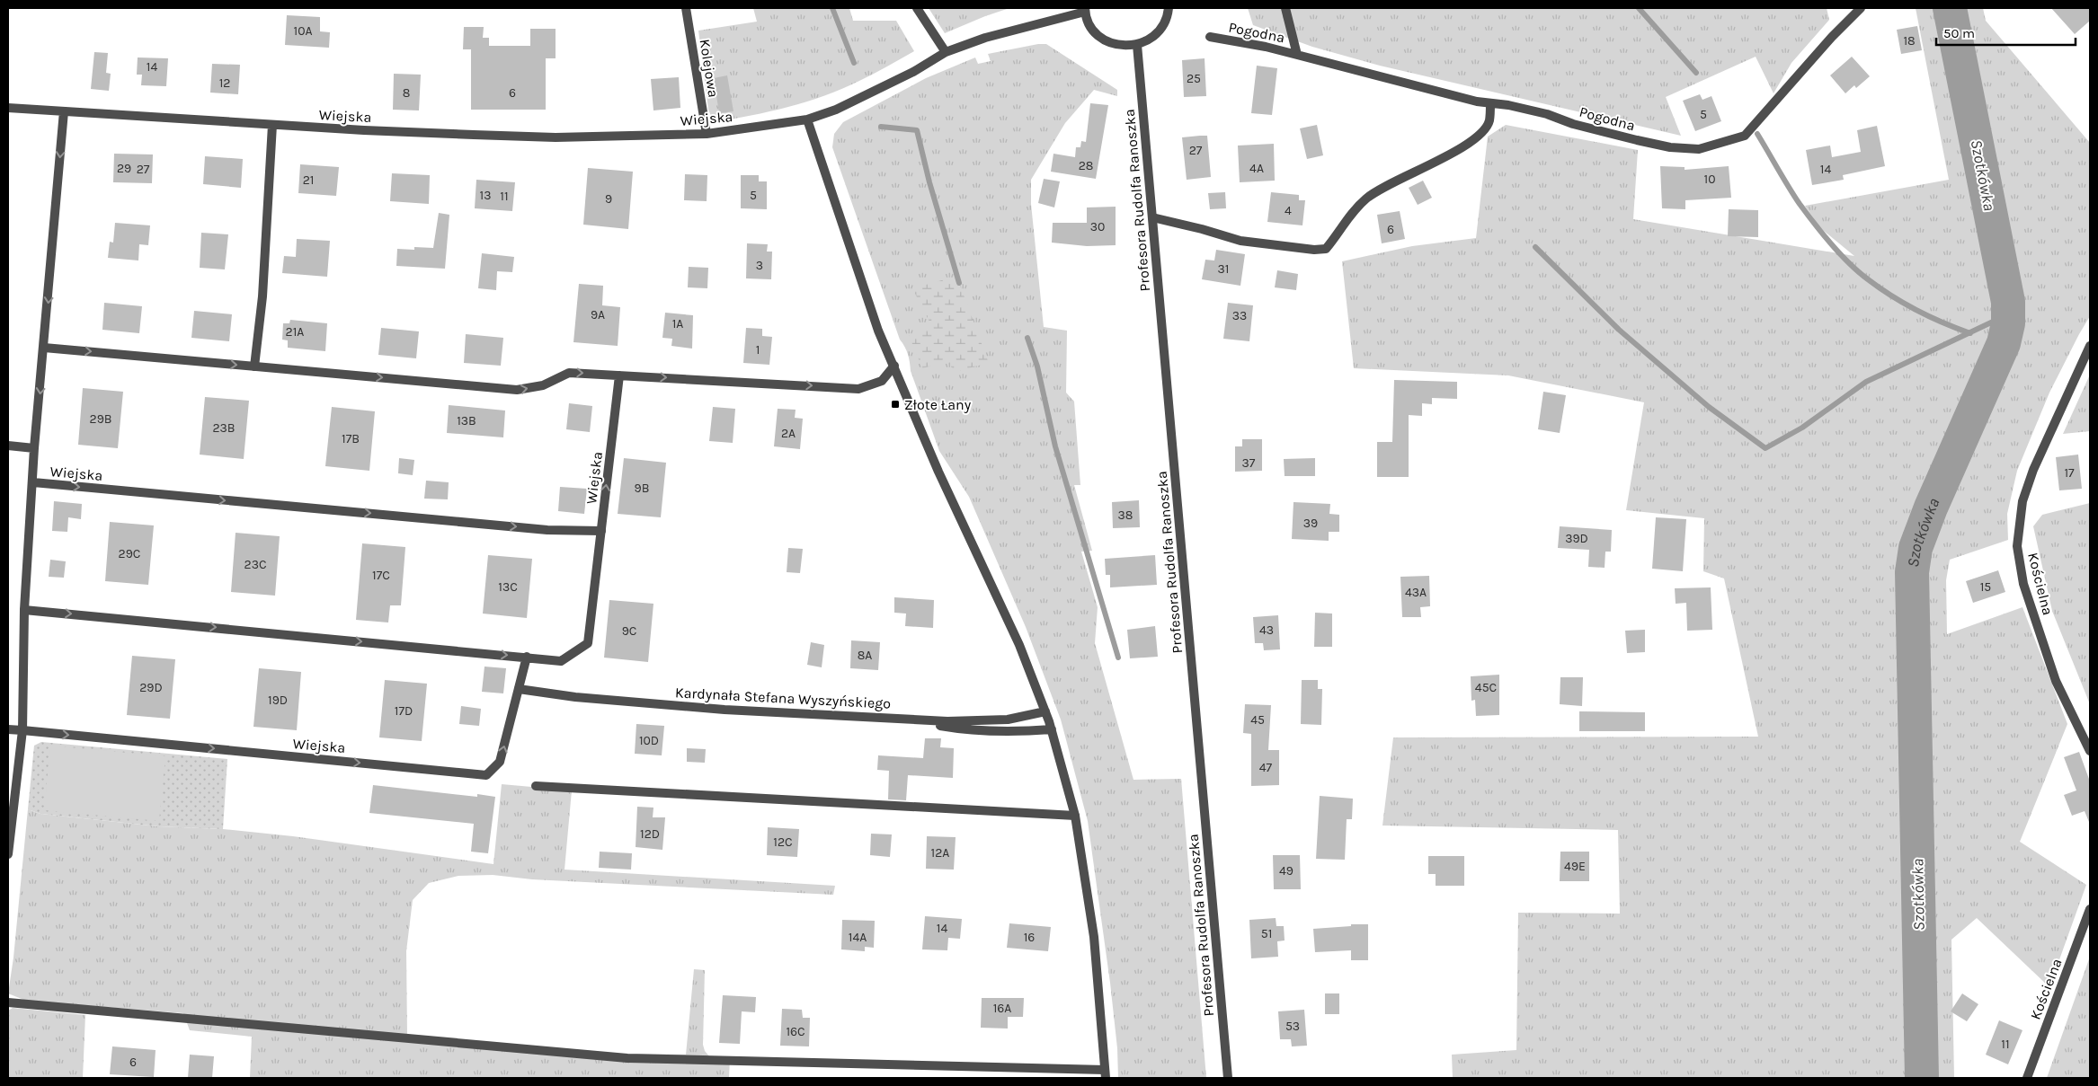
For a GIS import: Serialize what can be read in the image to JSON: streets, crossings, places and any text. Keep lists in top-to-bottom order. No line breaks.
{"streets":{"street":["Pogodna","Kolejowa","Wiejska","Profesora Rudolfa Ranoszka","Kościelna","Kardynała Stefana Wyszyńskiego"]},"crossings":[["Kolejowa","Wiejska"],["Wiejska","Kardynała Stefana Wyszyńskiego"]],"water":["Szotkówka"],"places":{"transit":["Złote Łany"]},"house_numbers":["10A","18","14","25","12","8","6","5","27","28","29","4A","27","14","10","21","13","5","11","9","4","30","6","3","31","9A","33","1A","21A","1","29B","13B","23B","2A","17B","37","17","9B","38","39","39D","29C","23C","17C","13C","15","43A","43","9C","8A","29D","45C","19D","17D","45","10D","47","12D","12C","12A","49E","49","14","51","14A","16","16A","53","16C","11","6"],"scale_bar":"50 m"}
